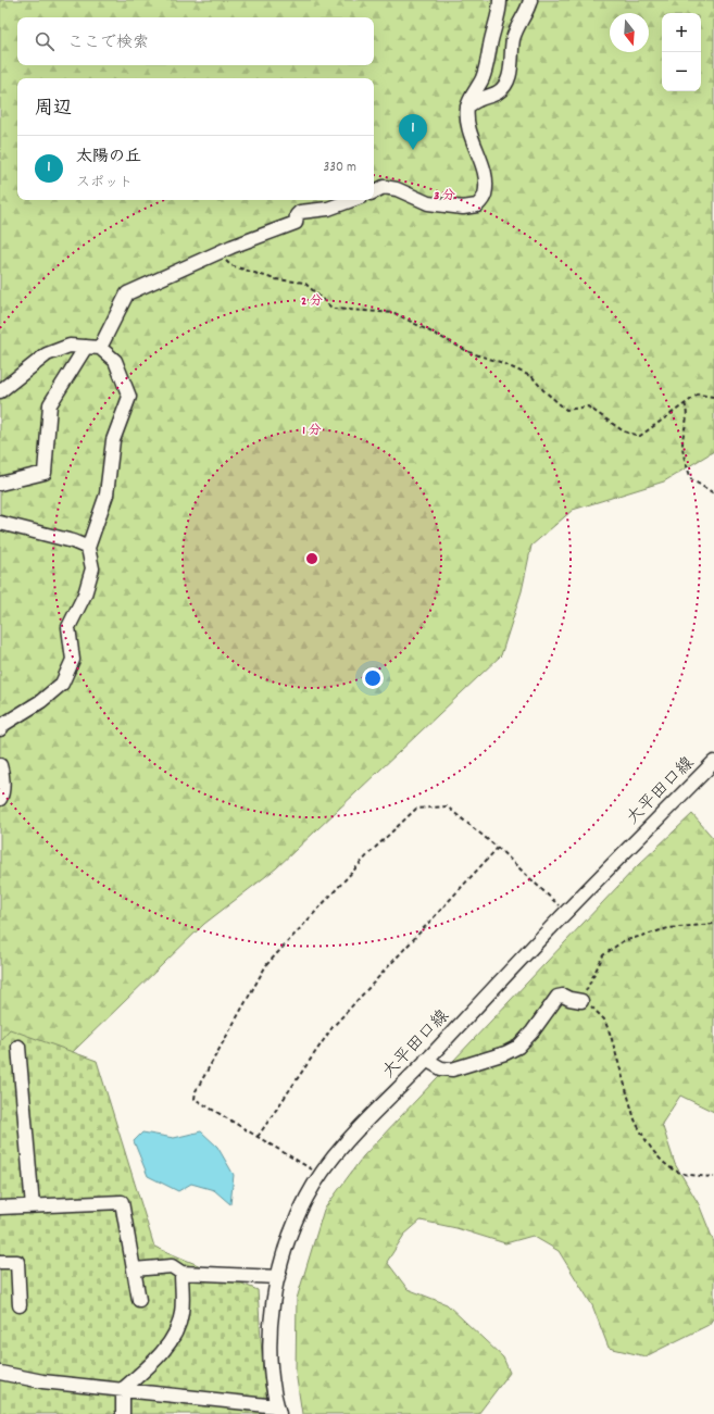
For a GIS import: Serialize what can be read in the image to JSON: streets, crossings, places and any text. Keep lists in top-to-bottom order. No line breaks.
{"streets":{"street":["大平田口線"]},"north":"bottom","page":{"map_buttons":["+","−"],"search":"ここで検索","heading":"周辺","pins":"1","list":[{"mark":"1","name":"太陽の丘","note":"スポット","value":"330 m"}]},"rings":["3 分","2 分","1 分"]}
